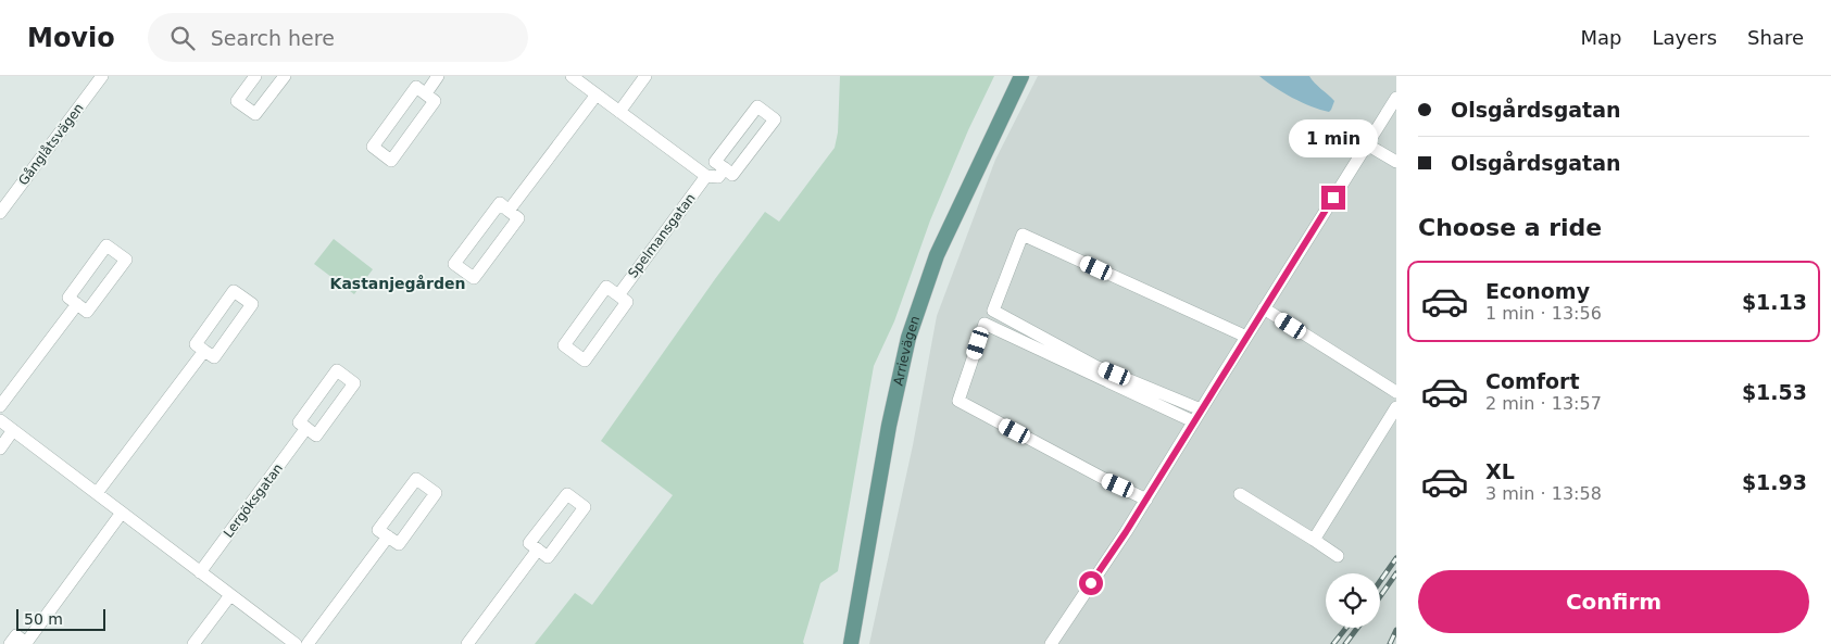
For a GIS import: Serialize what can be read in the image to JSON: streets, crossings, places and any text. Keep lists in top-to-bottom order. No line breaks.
{"streets":{"main road":["Arrievägen"],"street":["Gånglåtsvägen","Spelmansgatan","Lergöksgatan"]},"districts":["Kastanjegården"],"scale_bar":"50 m","page":{"header":"Movio","search":"Search here","nav":["Map","Layers","Share"],"banner":["Olsgårdsgatan","Olsgårdsgatan"],"bubble":"1 min","heading":"Choose a ride","list":[{"name":"Economy","note":"1 min · 13:56","value":"$1.13"},{"name":"Comfort","note":"2 min · 13:57","value":"$1.53"},{"name":"XL","note":"3 min · 13:58","value":"$1.93"}],"buttons":"Confirm","scale":"50 m"}}
